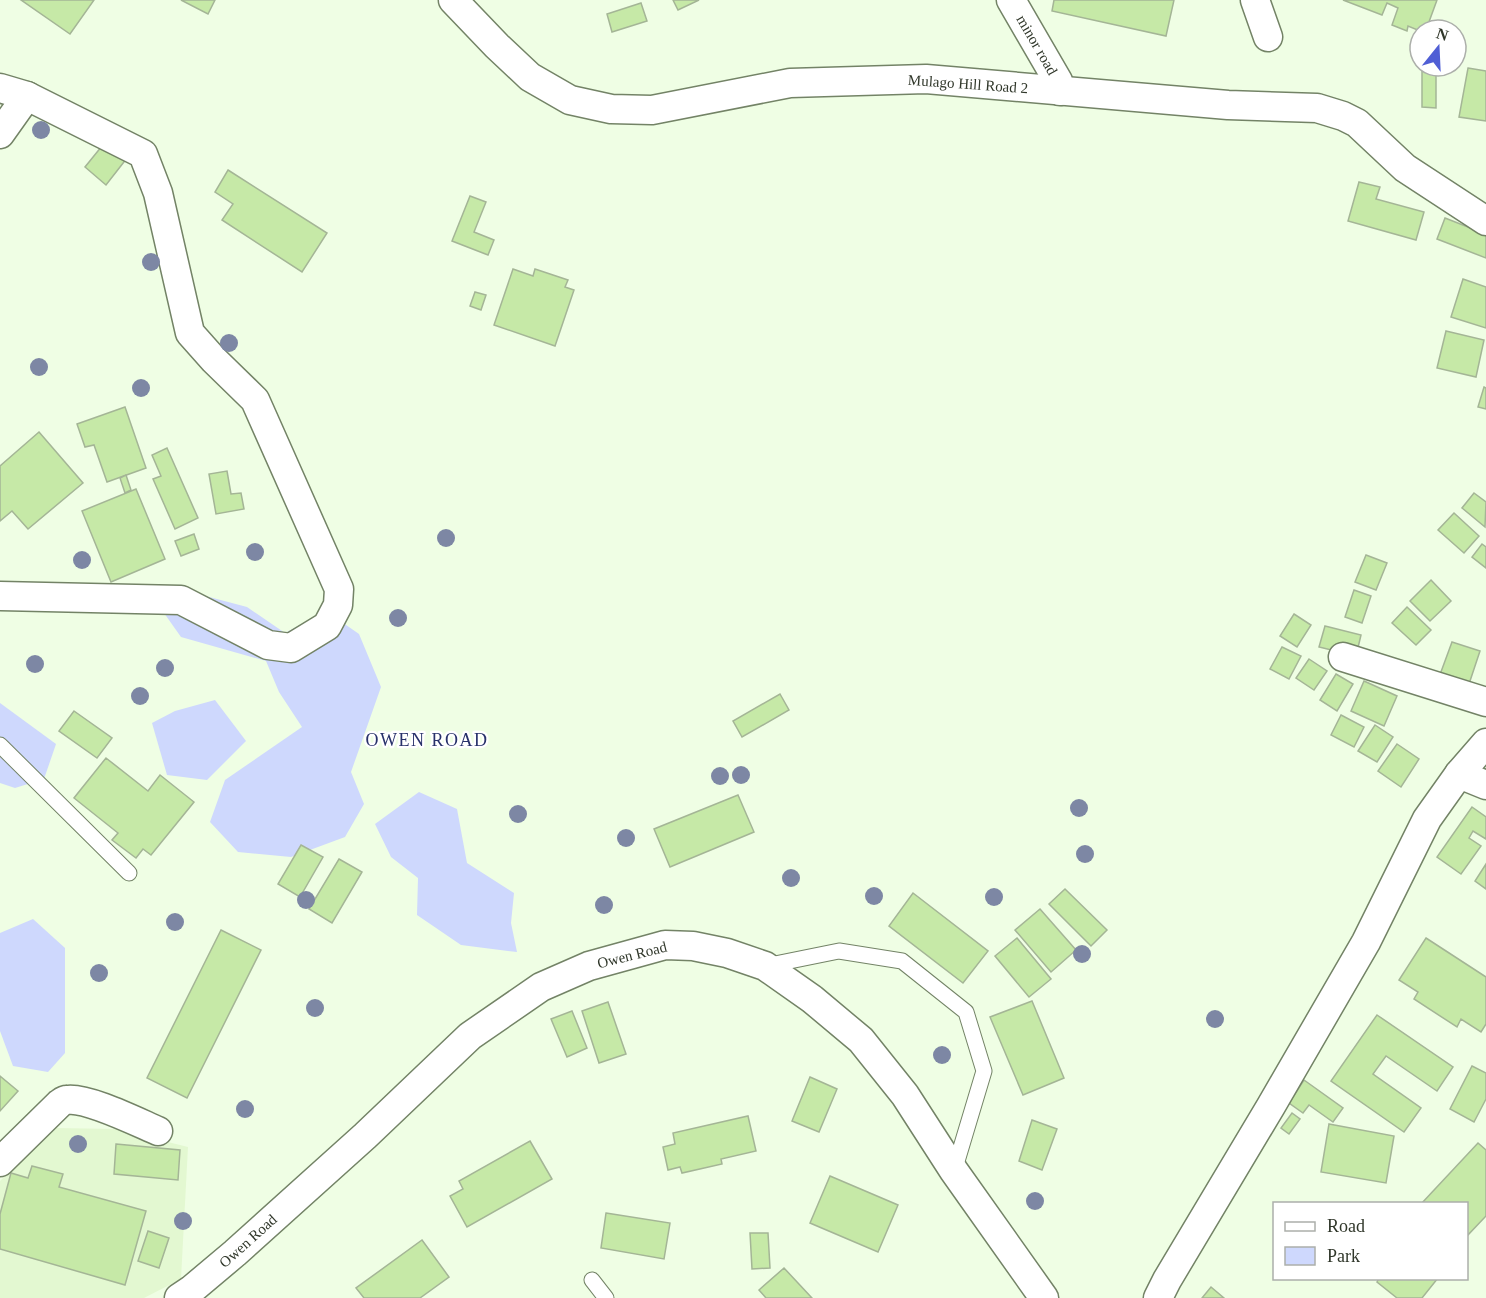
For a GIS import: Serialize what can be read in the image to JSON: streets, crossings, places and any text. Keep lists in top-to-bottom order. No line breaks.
{"streets":{"street":["minor road","Mulago Hill Road 2","Owen Road"]},"crossings":[["minor road","Mulago Hill Road 2"]],"districts":["OWEN ROAD"],"legend":["Road","Park"],"north":"top"}
